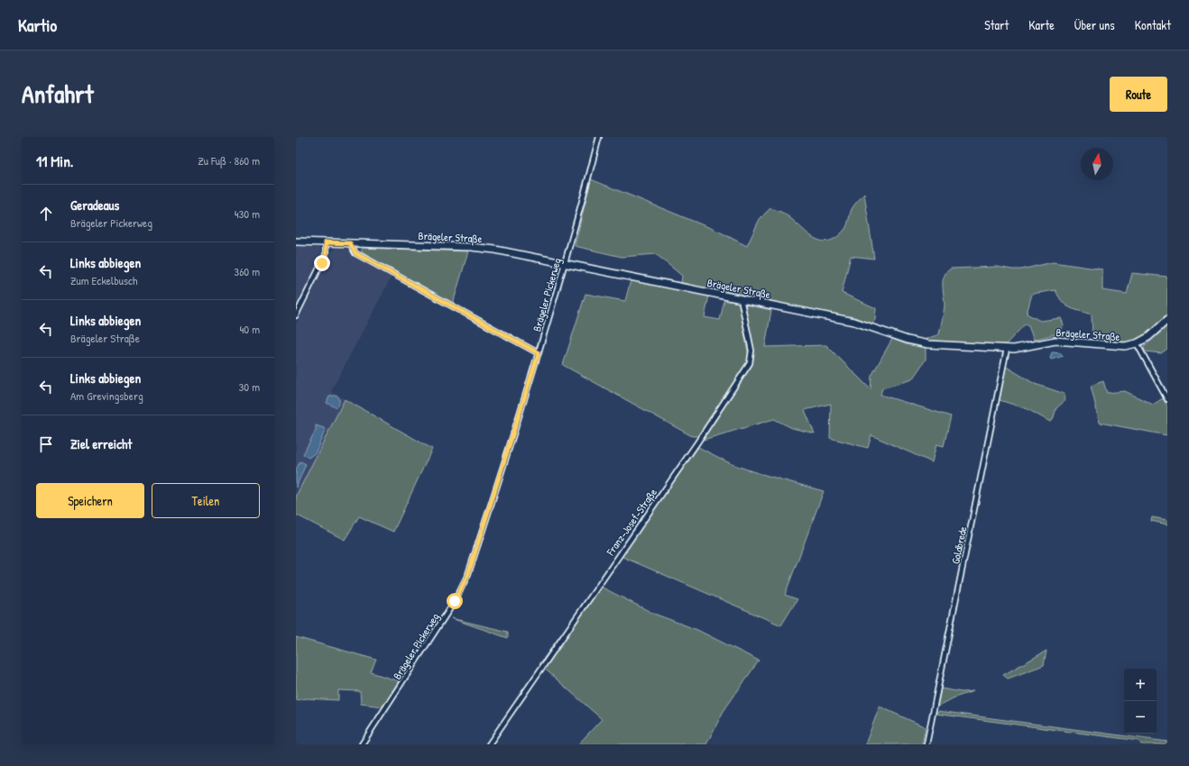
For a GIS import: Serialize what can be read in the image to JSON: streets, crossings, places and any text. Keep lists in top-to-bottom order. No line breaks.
{"streets":{"street":["Brägeler Straße","Brägeler Pickerweg","Franz-Josef-Straße","Goldbrede"]},"crossings":[["Brägeler Straße","Brägeler Pickerweg"],["Brägeler Straße","Franz-Josef-Straße"],["Brägeler Straße","Goldbrede"]],"north":"top","page":{"header":"Kartio","nav":["Start","Karte","Über uns","Kontakt"],"title":"Anfahrt","buttons":["Route",["Speichern","Teilen"]],"heading":["11 Min.","Zu Fuß · 860 m"],"list":[["Geradeaus","Brägeler Pickerweg","430 m"],["Links abbiegen","Zum Eckelbusch","360 m"],["Links abbiegen","Brägeler Straße","40 m"],["Links abbiegen","Am Grevingsberg","30 m"],"Ziel erreicht"],"map_buttons":["+","−"]}}
